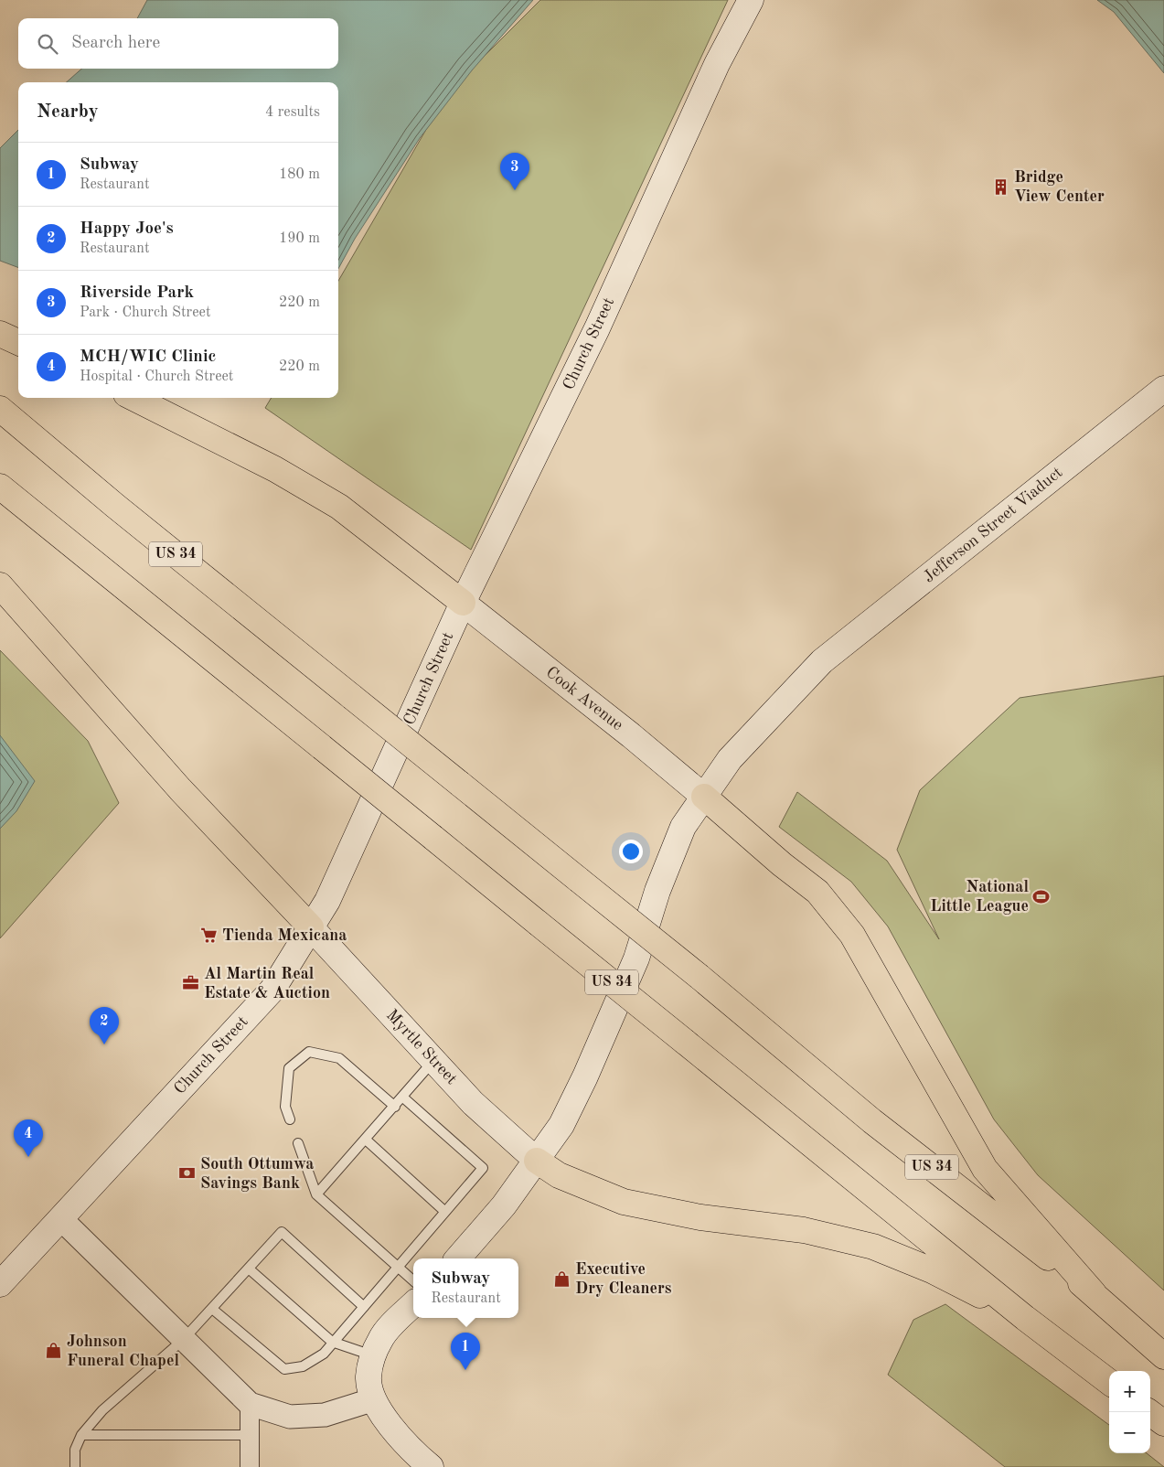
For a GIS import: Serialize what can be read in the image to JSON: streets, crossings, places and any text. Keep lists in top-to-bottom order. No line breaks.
{"streets":{"highway":["US 34"],"main road":["Church Street","Jefferson Street Viaduct","Cook Avenue","Myrtle Street"]},"crossings":[["Church Street","Cook Avenue"],["Church Street","Myrtle Street"],["Jefferson Street Viaduct","Cook Avenue"],["Jefferson Street Viaduct","Myrtle Street"]],"places":{"building":["Bridge View Center"],"sports":["National Little League"],"supermarket":["Tienda Mexicana"],"office":["Al Martin Real Estate & Auction"],"bank":["South Ottumwa Savings Bank"],"shop":["Executive Dry Cleaners","Johnson Funeral Chapel"]},"page":{"search":"Search here","heading":["Nearby","4 results"],"list":[{"mark":"1","name":"Subway","note":"Restaurant","value":"180 m"},{"mark":"2","name":"Happy Joe's","note":"Restaurant","value":"190 m"},{"mark":"3","name":"Riverside Park","note":"Park · Church Street","value":"220 m"},{"mark":"4","name":"MCH/WIC Clinic","note":"Hospital · Church Street","value":"220 m"}],"pins":["3","2","4","1"],"popup":["Subway","Restaurant"],"map_buttons":["+","−"]}}
